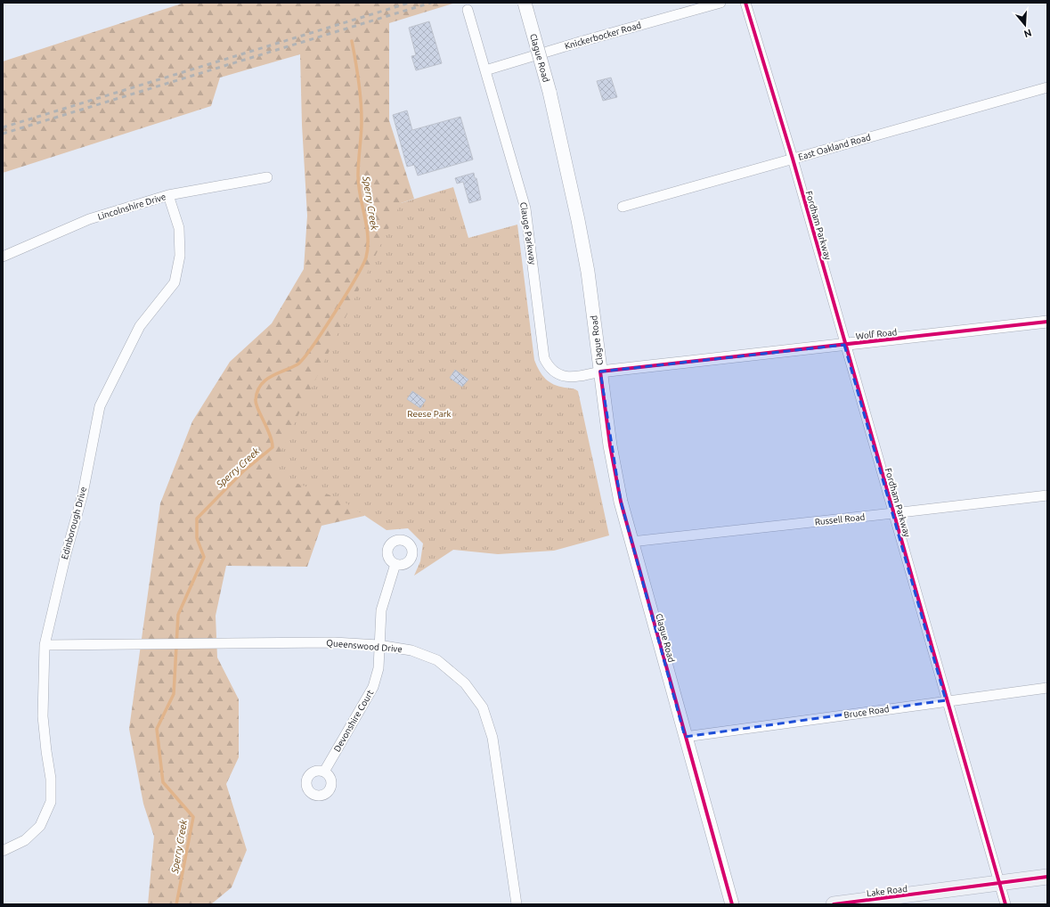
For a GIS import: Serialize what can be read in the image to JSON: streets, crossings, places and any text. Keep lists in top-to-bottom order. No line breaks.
{"streets":{"main road":["Clague Road","Lake Road"],"street":["Knickerbocker Road","East Oakland Road","Lincolnshire Drive","Fordham Parkway","Clauge Parkway","Wolf Road","Russell Road","Edinborough Drive","Queenswood Drive","Bruce Road","Devonshire Court"]},"crossings":[["Knickerbocker Road","Clauge Parkway"],["Clague Road","Clauge Parkway"],["Clague Road","Wolf Road"],["Clague Road","Russell Road"],["Clague Road","Bruce Road"],["East Oakland Road","Fordham Parkway"],["Lincolnshire Drive","Edinborough Drive"],["Fordham Parkway","Wolf Road"],["Fordham Parkway","Russell Road"],["Fordham Parkway","Bruce Road"],["Fordham Parkway","Lake Road"],["Clauge Parkway","Wolf Road"],["Edinborough Drive","Queenswood Drive"],["Queenswood Drive","Devonshire Court"]],"water":["Sperry Creek"],"parks":["Reese Park"],"north":"bottom"}
